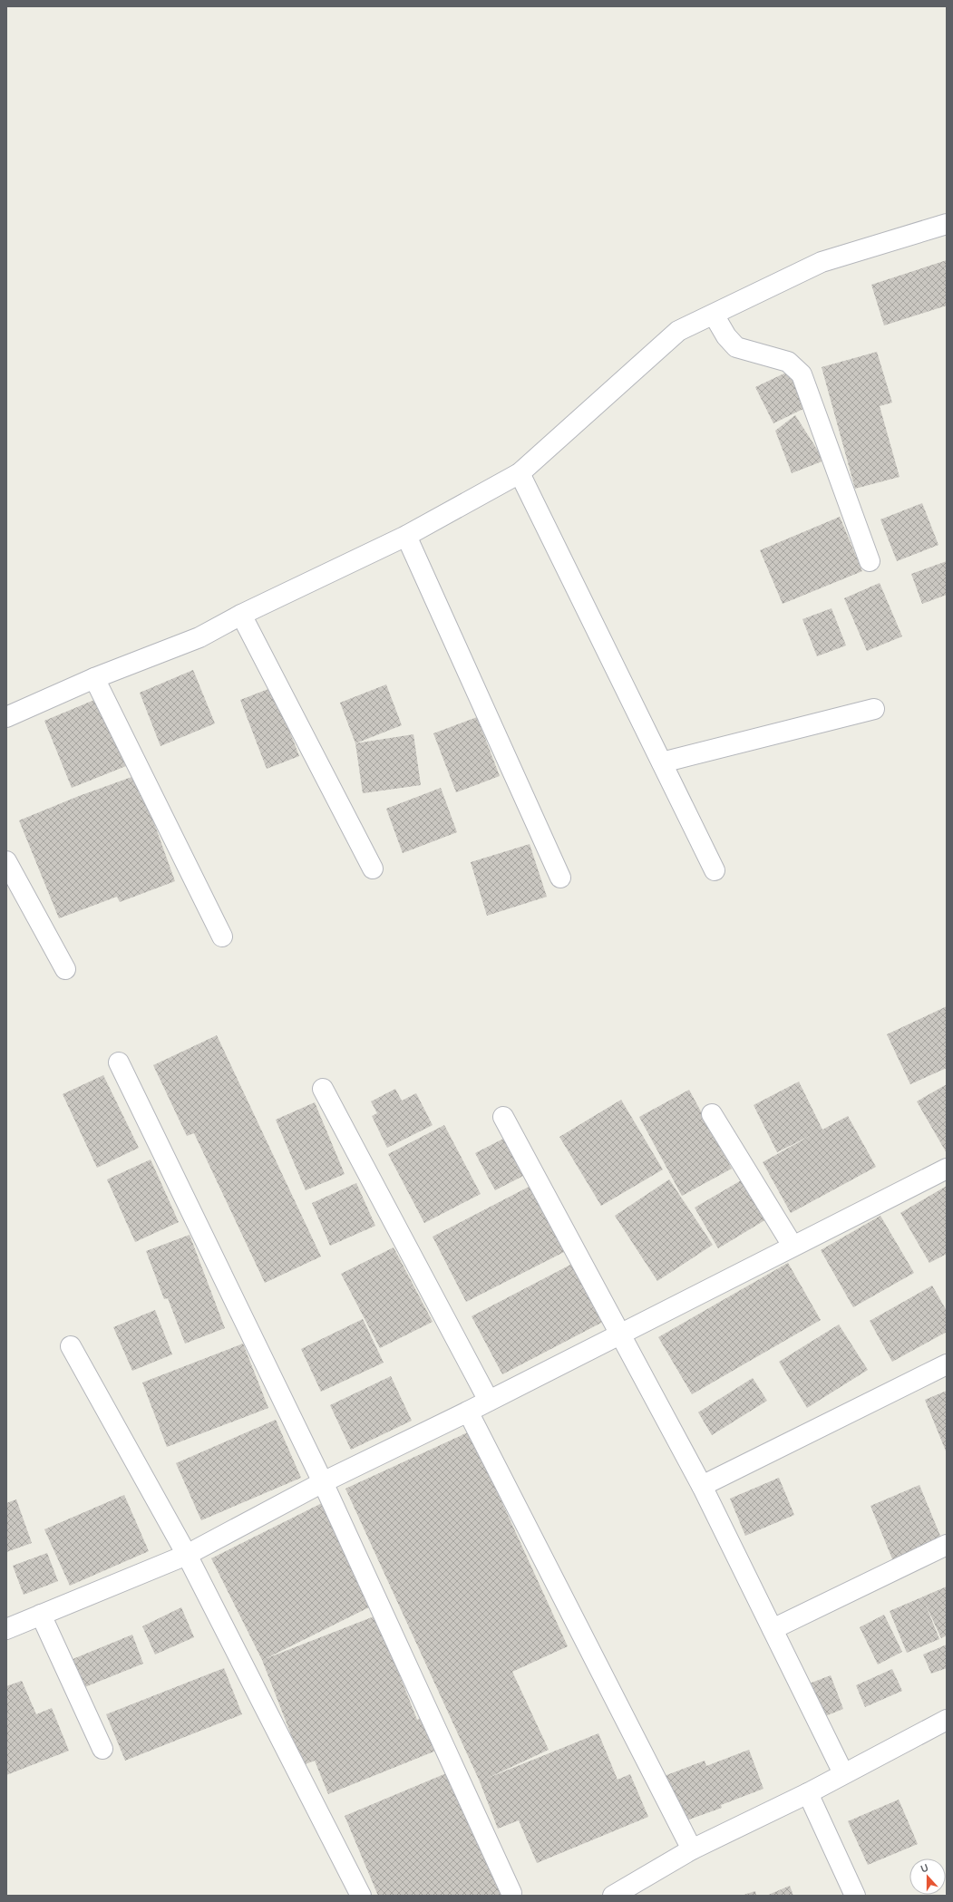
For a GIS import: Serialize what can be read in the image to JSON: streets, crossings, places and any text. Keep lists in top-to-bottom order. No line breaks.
{"north":"top"}
